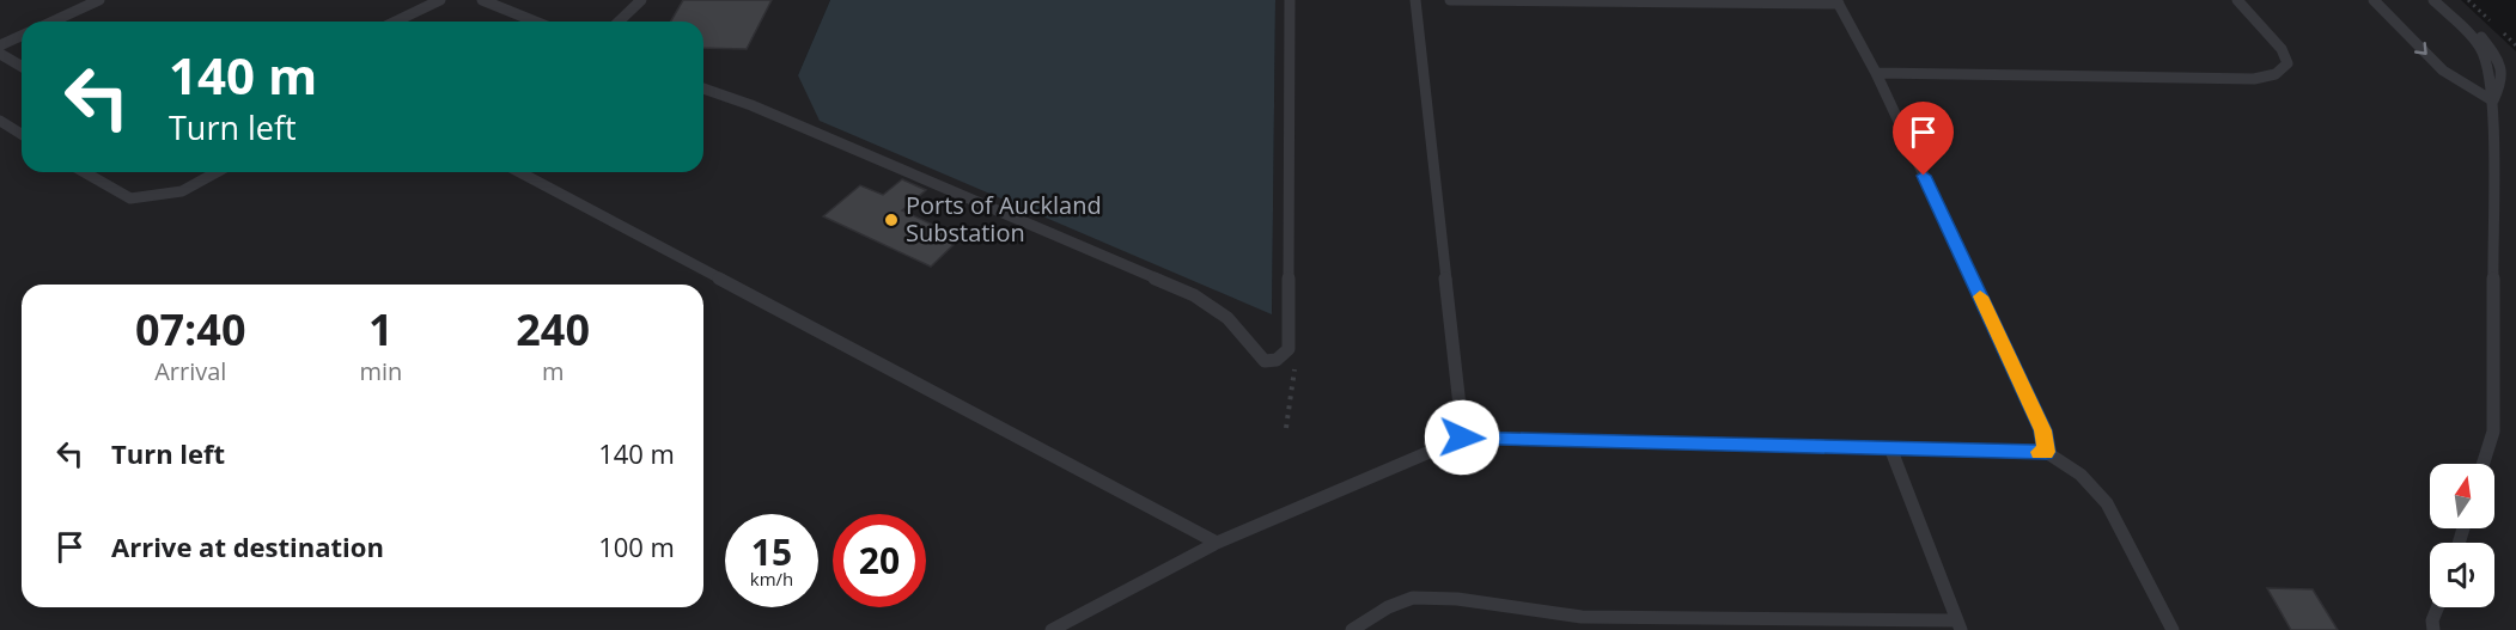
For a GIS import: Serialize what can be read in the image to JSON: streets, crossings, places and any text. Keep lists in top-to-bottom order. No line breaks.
{"places":["Ports of Auckland Substation"],"north":"top","page":{"turn":["140 m","Turn left"],"eta":["07:40","Arrival","1","min","240","m"],"list":[{"name":"Turn left","value":"140 m"},{"name":"Arrive at destination","value":"100 m"}],"speed":"15 km/h","limit":"20"}}
